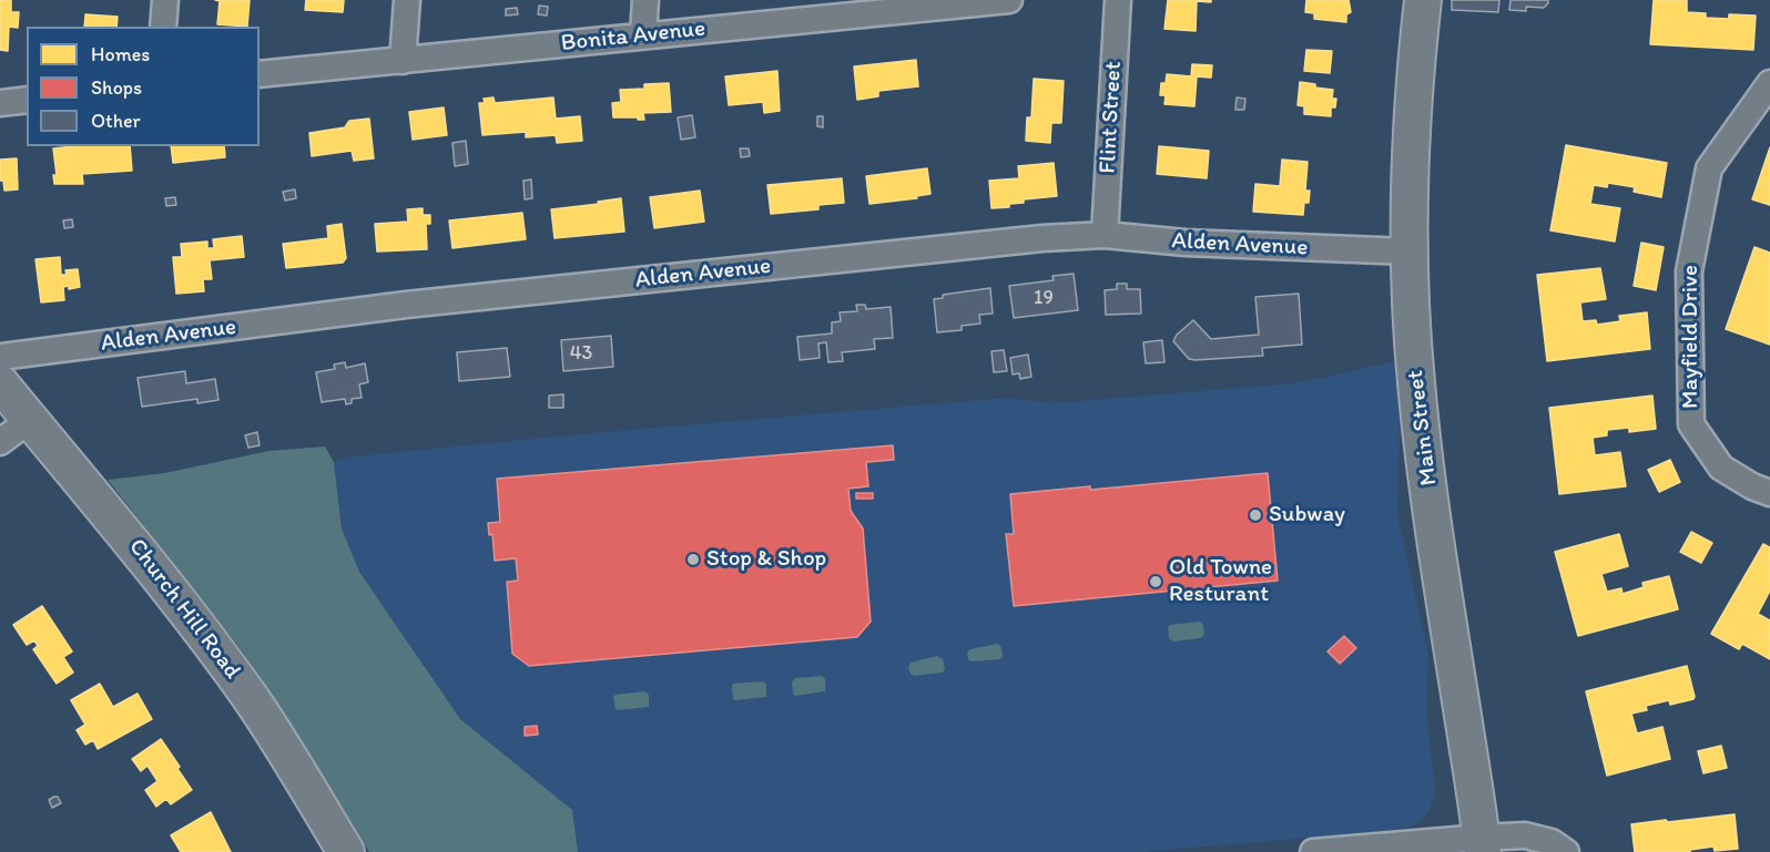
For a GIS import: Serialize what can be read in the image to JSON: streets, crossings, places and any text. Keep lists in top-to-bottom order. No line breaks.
{"streets":{"main road":["Main Street","Church Hill Road"],"street":["Bonita Avenue","Flint Street","Alden Avenue","Mayfield Drive"]},"crossings":[["Flint Street","Alden Avenue"],["Alden Avenue","Main Street"]],"places":["Subway","Stop & Shop","Old Towne Resturant"],"house_numbers":["19","43"],"legend":["Homes","Shops","Other"]}
